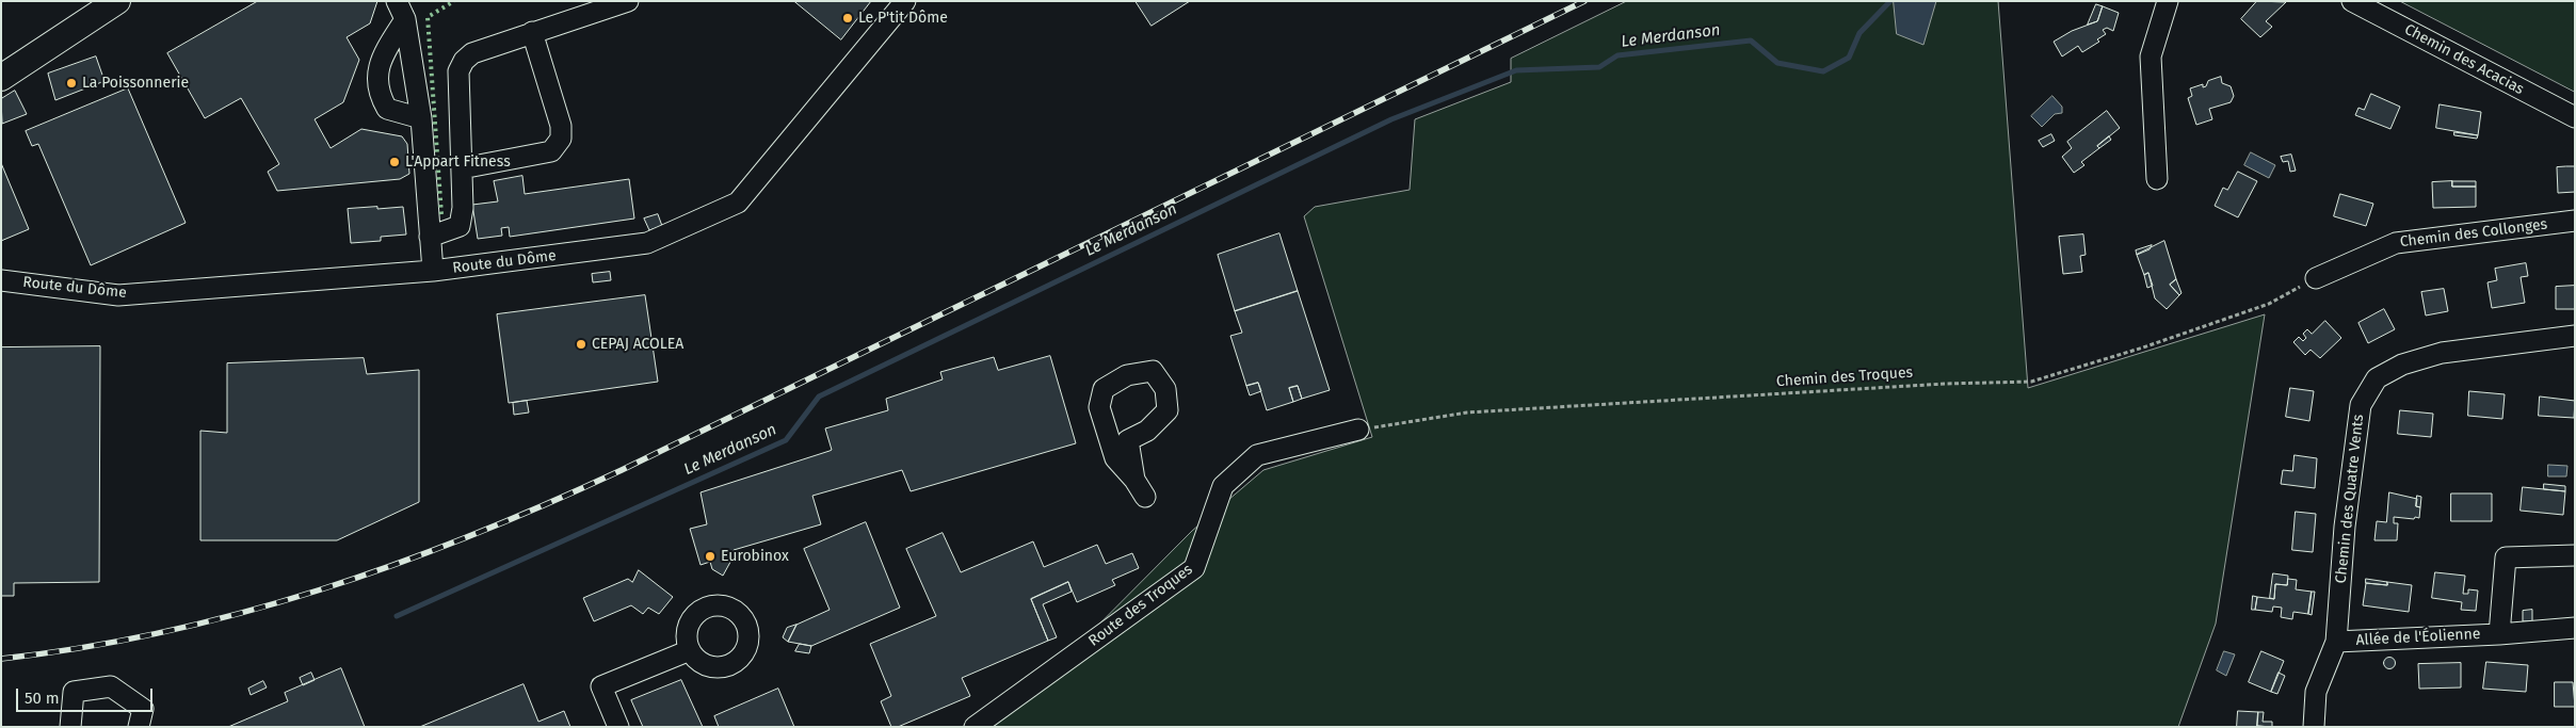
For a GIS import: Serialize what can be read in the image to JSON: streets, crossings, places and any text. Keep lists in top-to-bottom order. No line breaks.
{"streets":{"street":["Chemin des Acacias","Chemin des Collonges","Route du Dôme","Chemin des Quatre Vents","Route des Troques","Allée de l'Éolienne"],"path":["Chemin des Troques"]},"crossings":[["Chemin des Collonges","Chemin des Troques"],["Chemin des Troques","Route des Troques"],["Chemin des Quatre Vents","Allée de l'Éolienne"]],"water":["Le Merdanson"],"places":["Le P'tit Dôme","La Poissonnerie","L'Appart Fitness","CEPAJ ACOLEA","Eurobinox"],"scale_bar":"50 m"}
